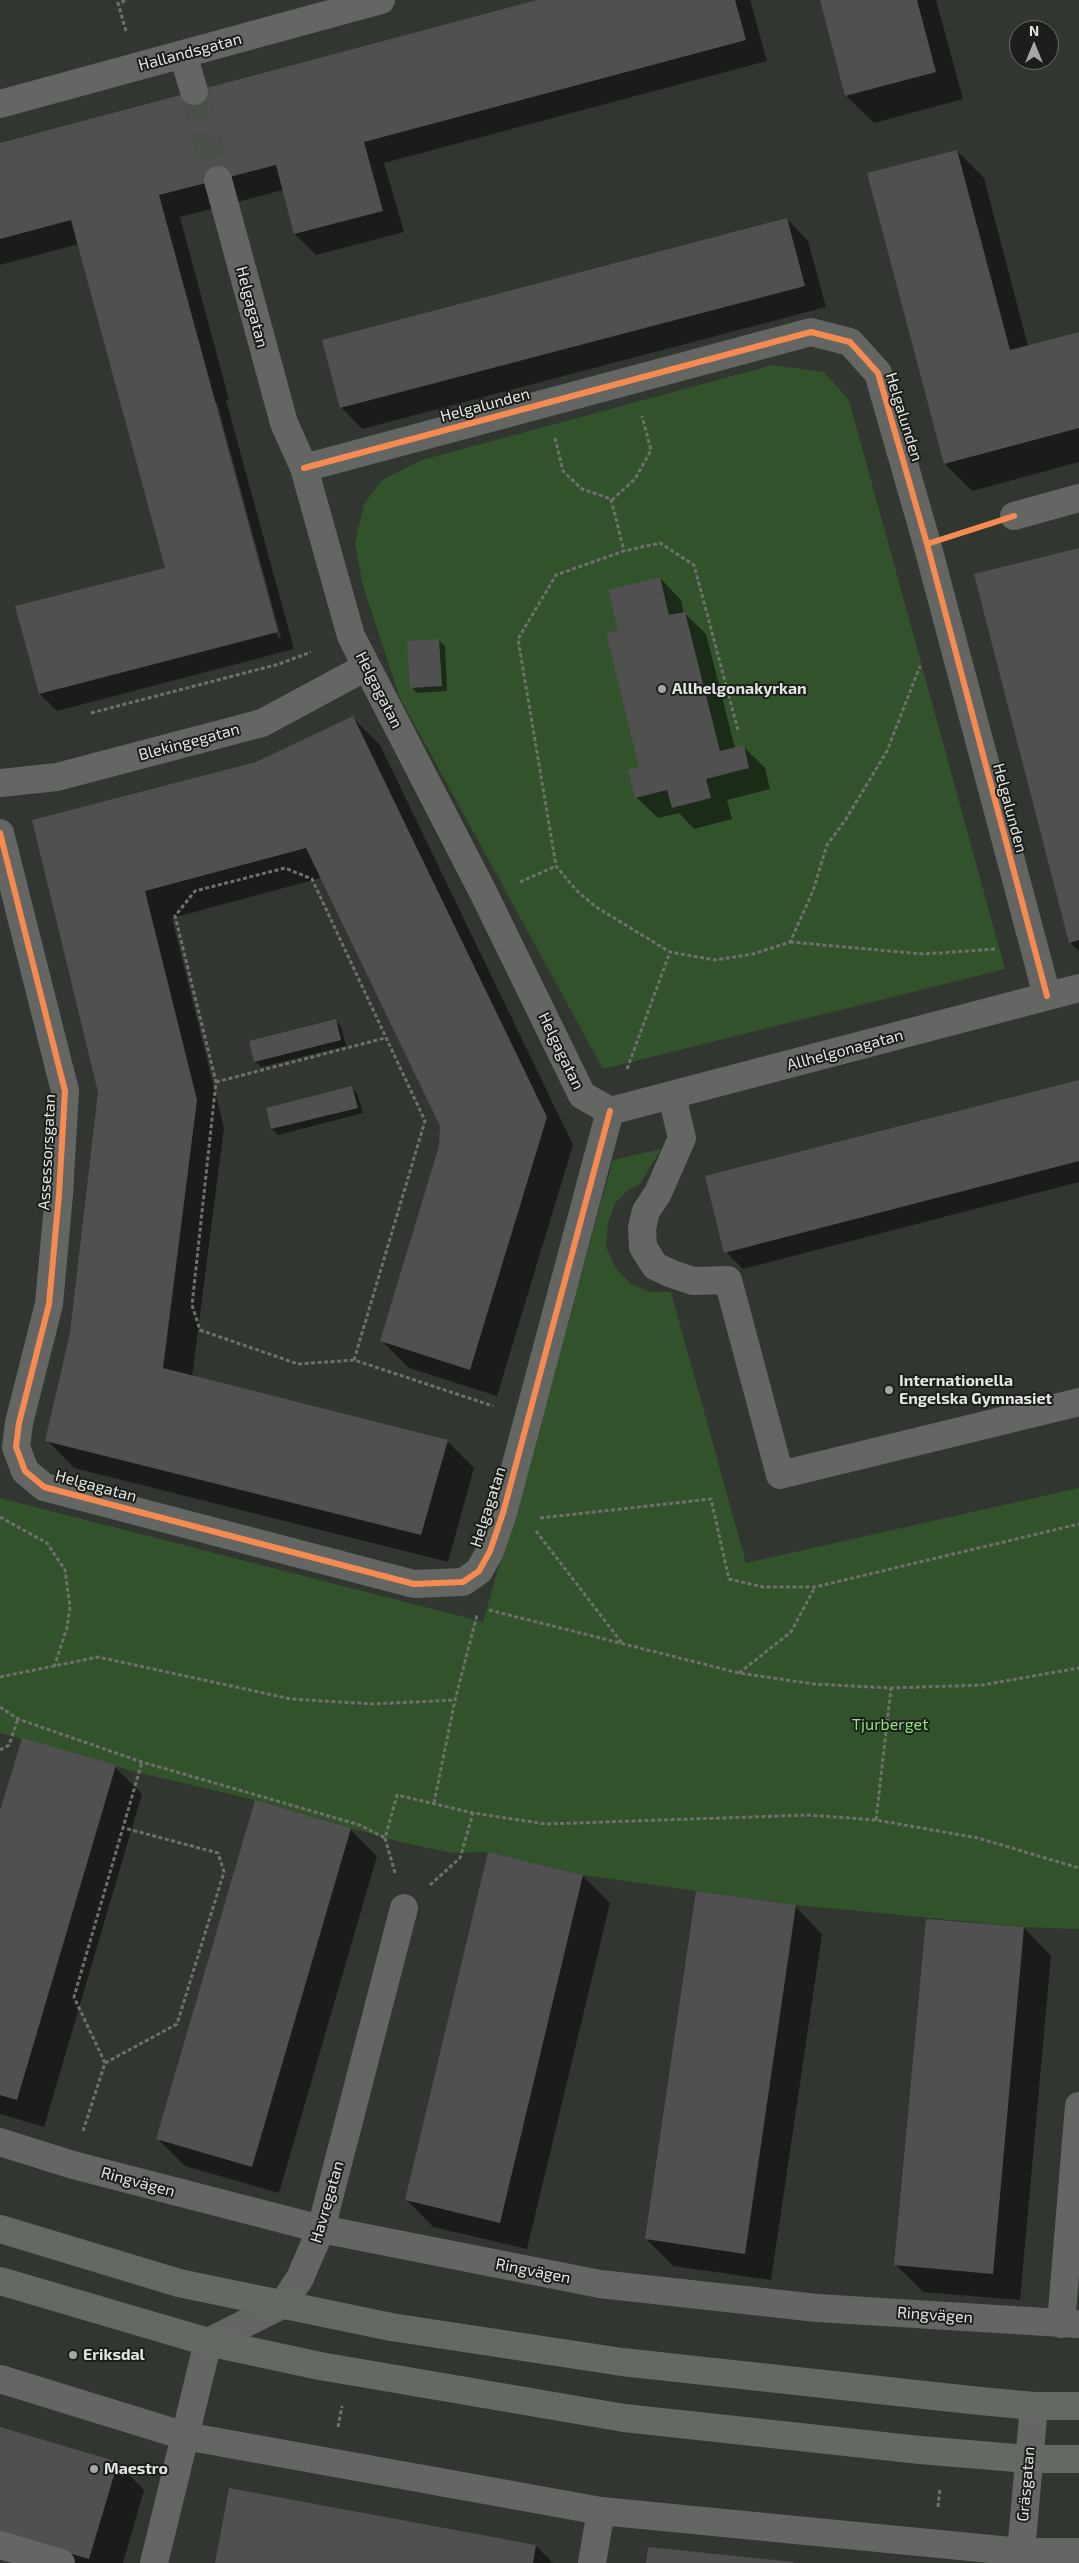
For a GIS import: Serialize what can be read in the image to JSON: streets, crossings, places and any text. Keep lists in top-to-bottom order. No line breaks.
{"streets":{"street":["Hallandsgatan","Helgagatan","Helgalunden","Blekingegatan","Allhelgonagatan","Assessorsgatan","Ringvägen","Havregatan","Gräsgatan"]},"crossings":[["Helgagatan","Helgalunden"],["Helgagatan","Blekingegatan"],["Helgagatan","Allhelgonagatan"],["Helgagatan","Assessorsgatan"],["Helgalunden","Allhelgonagatan"],["Ringvägen","Havregatan"]],"parks":["Tjurberget"],"places":["Allhelgonakyrkan","Internationella Engelska Gymnasiet","Eriksdal","Maestro"],"north":"top"}
